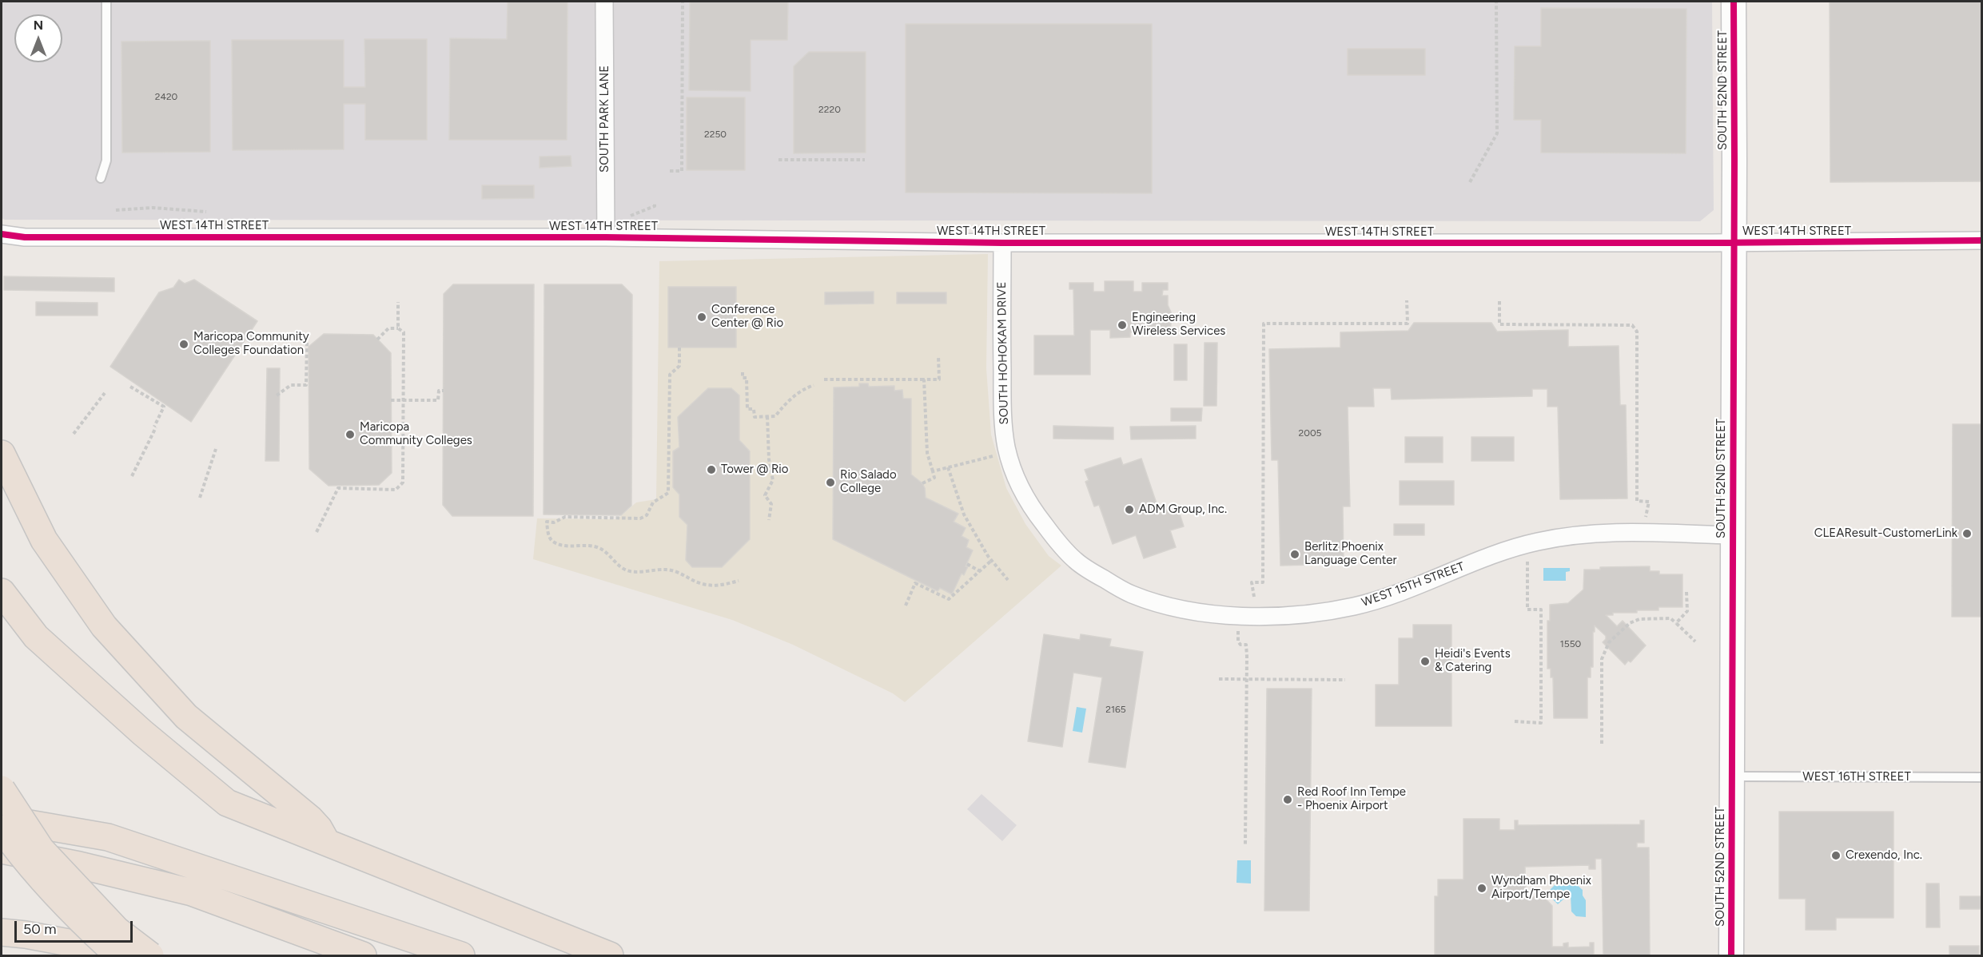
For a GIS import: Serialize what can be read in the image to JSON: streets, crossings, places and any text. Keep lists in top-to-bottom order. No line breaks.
{"streets":{"main road":["SOUTH 52ND STREET"],"street":["SOUTH PARK LANE","WEST 14TH STREET","SOUTH HOHOKAM DRIVE","WEST 15TH STREET"],"lane":["WEST 16TH STREET"]},"crossings":[["SOUTH 52ND STREET","WEST 14TH STREET"],["SOUTH 52ND STREET","WEST 15TH STREET"],["SOUTH 52ND STREET","WEST 16TH STREET"],["SOUTH PARK LANE","WEST 14TH STREET"],["WEST 14TH STREET","SOUTH HOHOKAM DRIVE"],["SOUTH HOHOKAM DRIVE","WEST 15TH STREET"]],"places":["Conference Center @ Rio","Engineering Wireless Services","Maricopa Community Colleges Foundation","Maricopa Community Colleges","Tower @ Rio","Rio Salado College","ADM Group, Inc.","CLEAResult-CustomerLink","Berlitz Phoenix Language Center","Heidi's Events & Catering","Red Roof Inn Tempe - Phoenix Airport","Crexendo, Inc.","Wyndham Phoenix Airport/Tempe"],"house_numbers":["2420","2220","2250","2005","1550","2165"],"scale_bar":"50 m","north":"top"}
